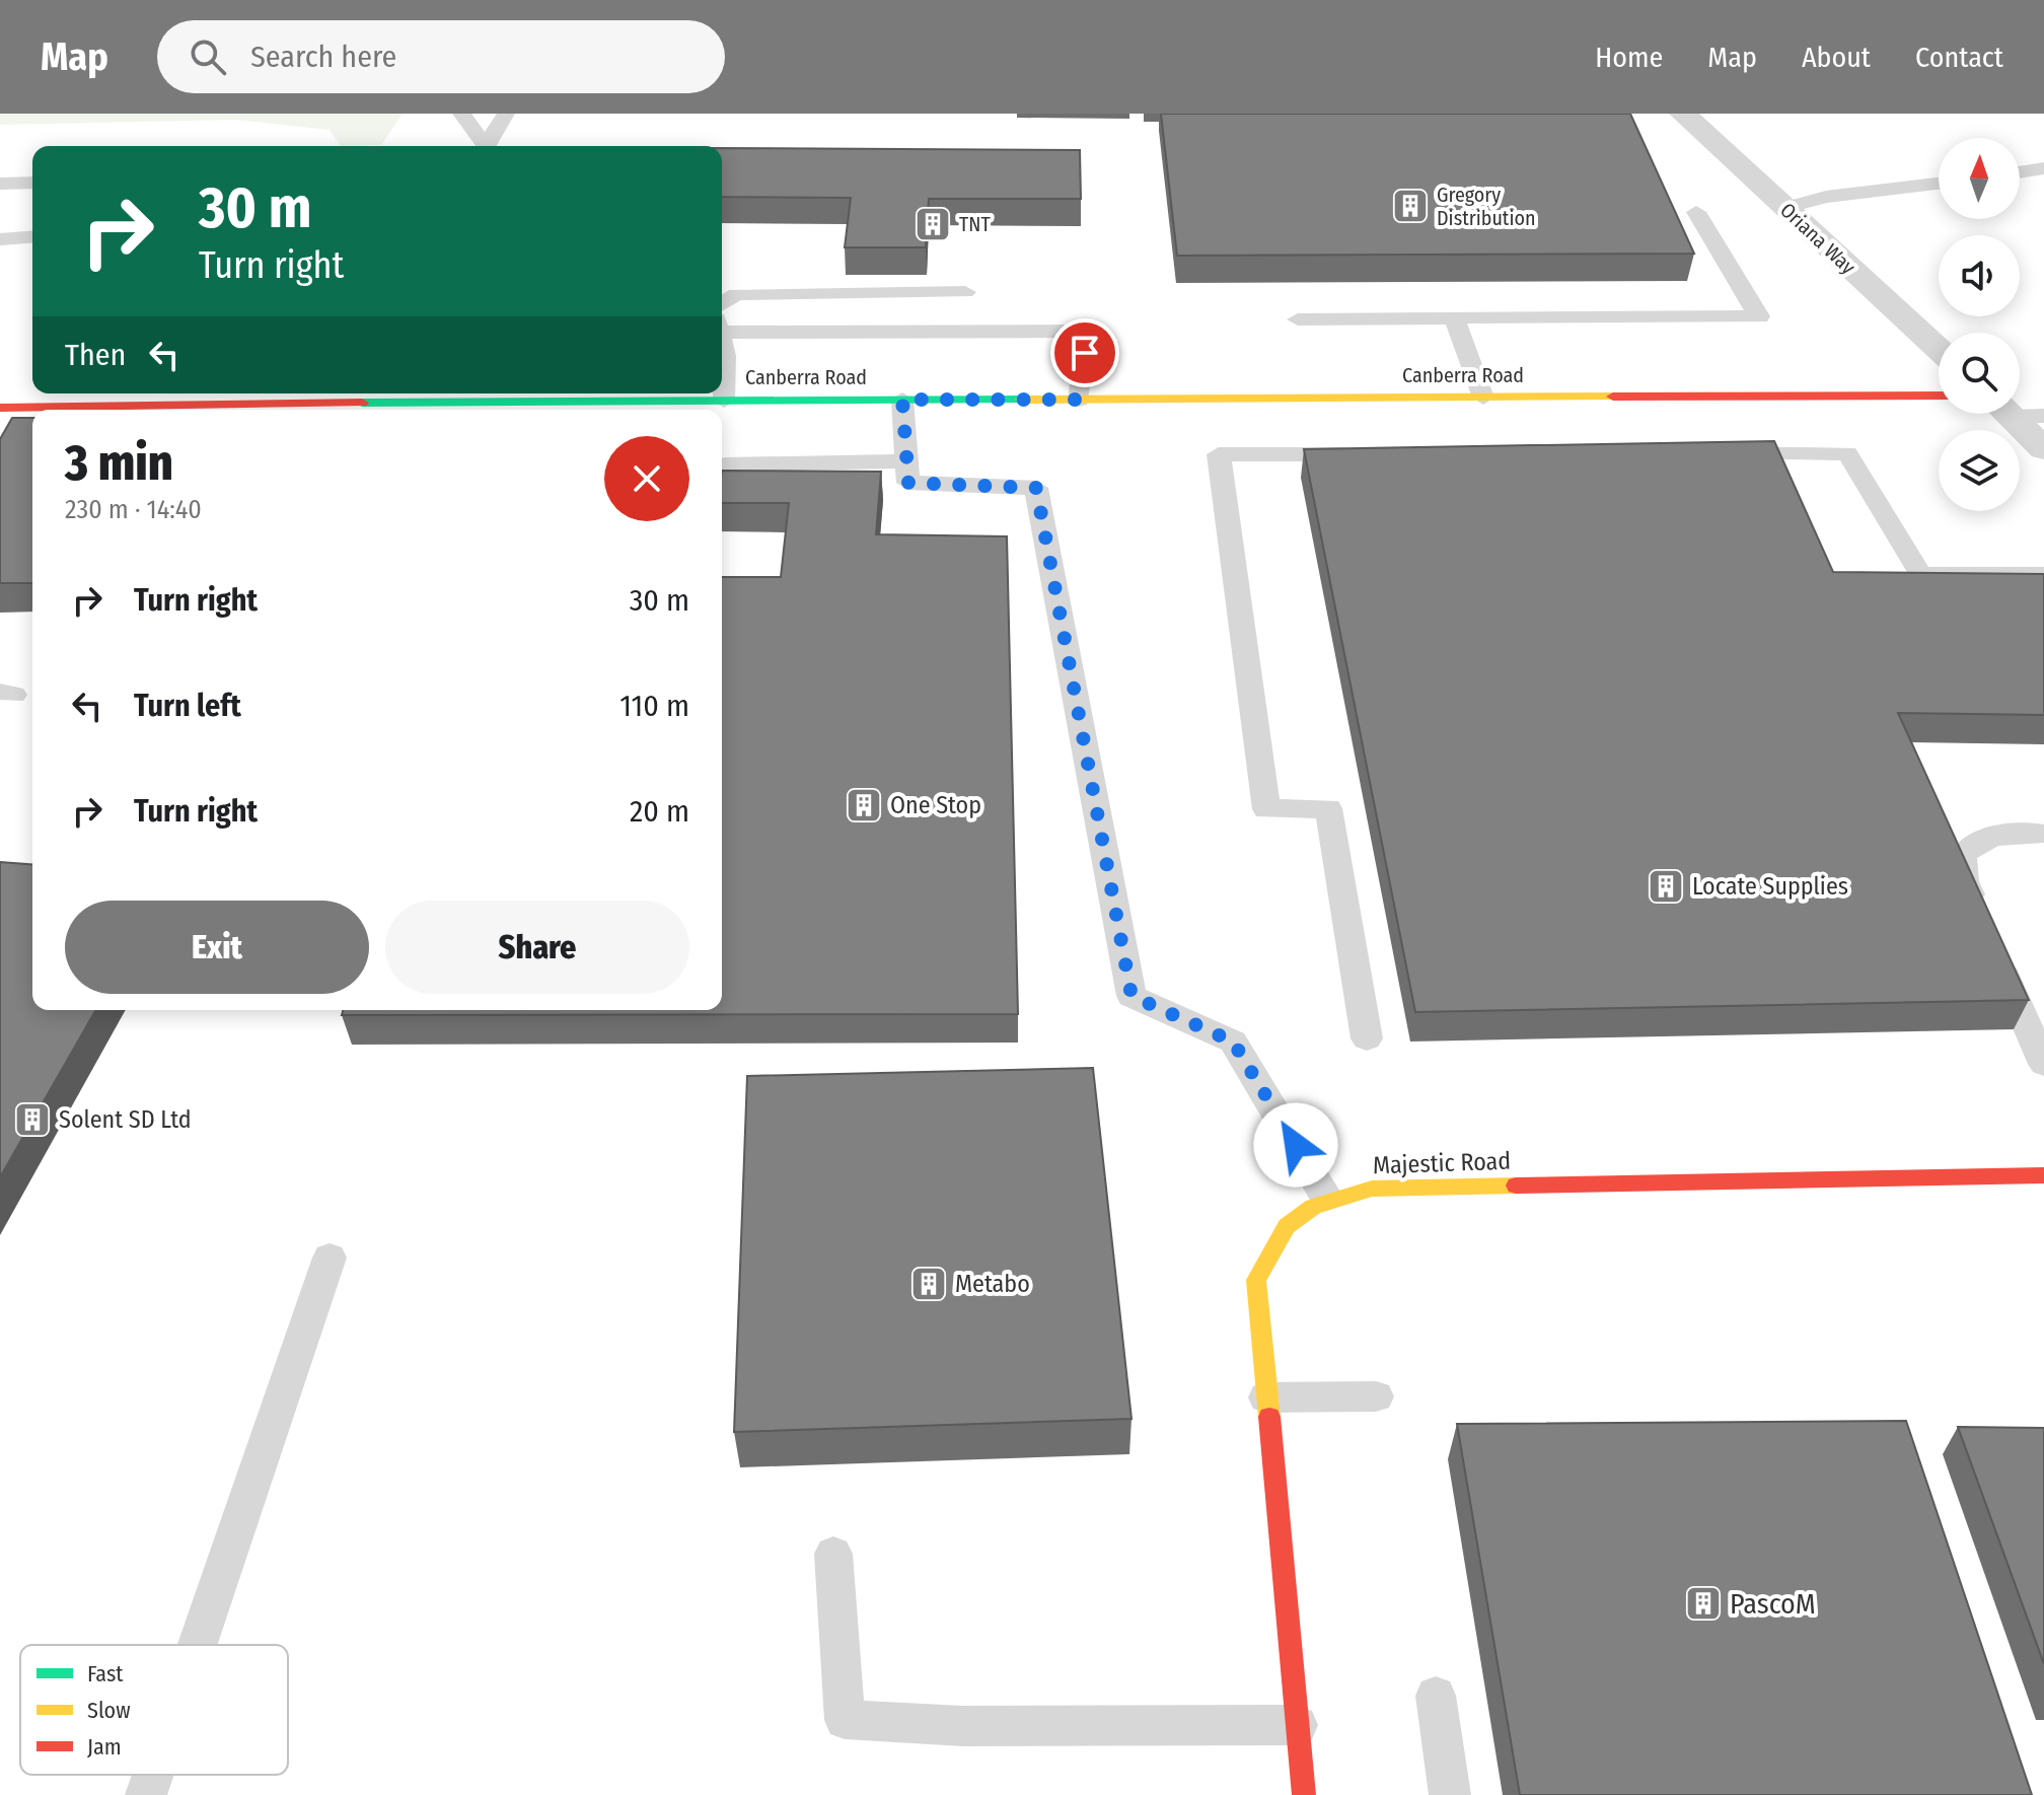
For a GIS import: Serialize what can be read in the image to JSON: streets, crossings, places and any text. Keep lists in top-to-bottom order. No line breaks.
{"streets":{"street":["Oriana Way","Canberra Road","Majestic Road"]},"places":{"building":["Gregory Distribution","TNT","One Stop","Locate Supplies","Solent SD Ltd","Metabo","PascoM"]},"legend":["Fast","Slow","Jam"],"north":"top","page":{"header":"Map","search":"Search here","nav":["Home","Map","About","Contact"],"turn":["30 m","Turn right"],"then":"Then","heading":["3 min","230 m · 14:40"],"list":[{"name":"Turn right","value":"30 m"},{"name":"Turn left","value":"110 m"},{"name":"Turn right","value":"20 m"}],"buttons":["Exit","Share"]}}
